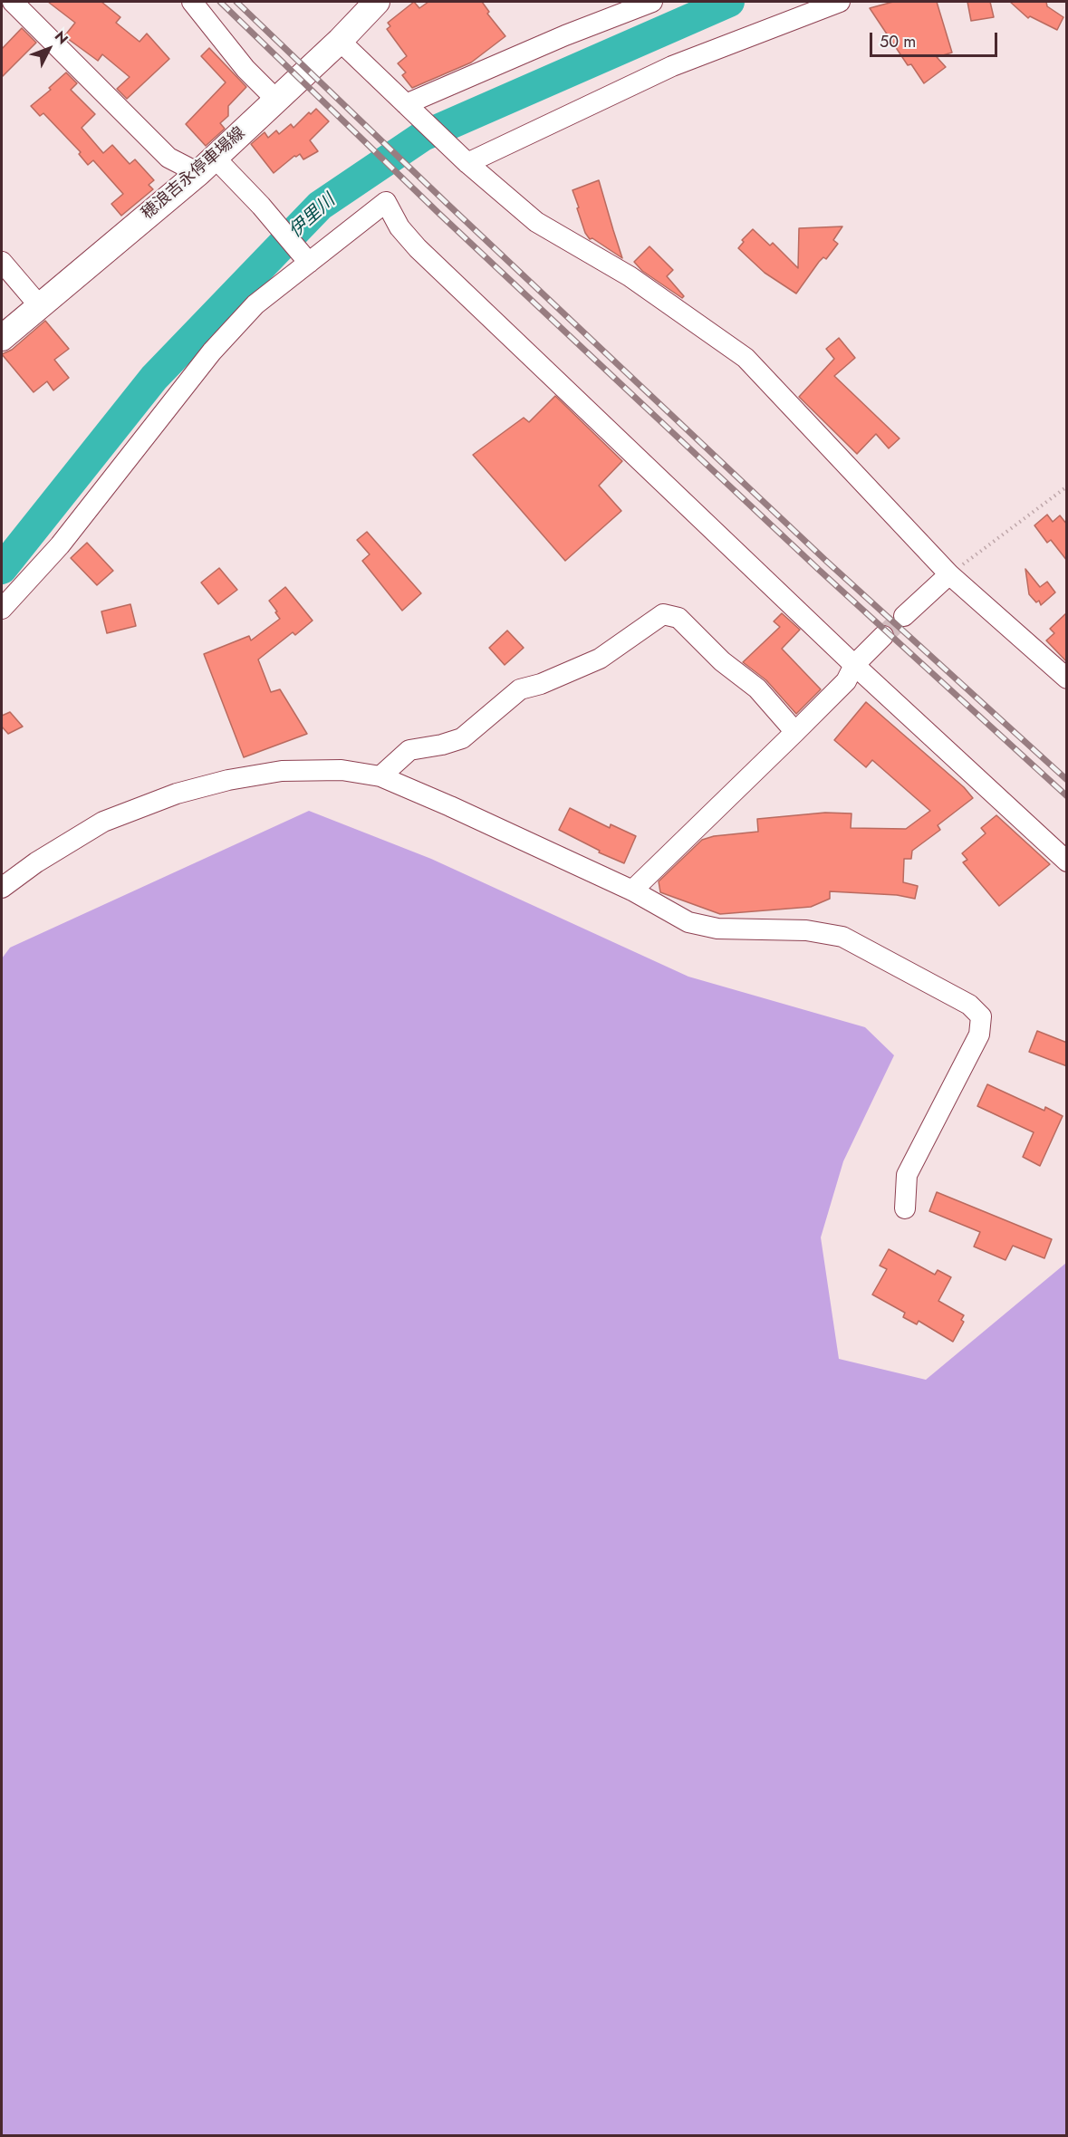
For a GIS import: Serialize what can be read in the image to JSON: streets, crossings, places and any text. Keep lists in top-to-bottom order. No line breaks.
{"streets":{"main road":["穂浪吉永停車場線"]},"water":["伊里川"],"scale_bar":"50 m","north":"top right"}
